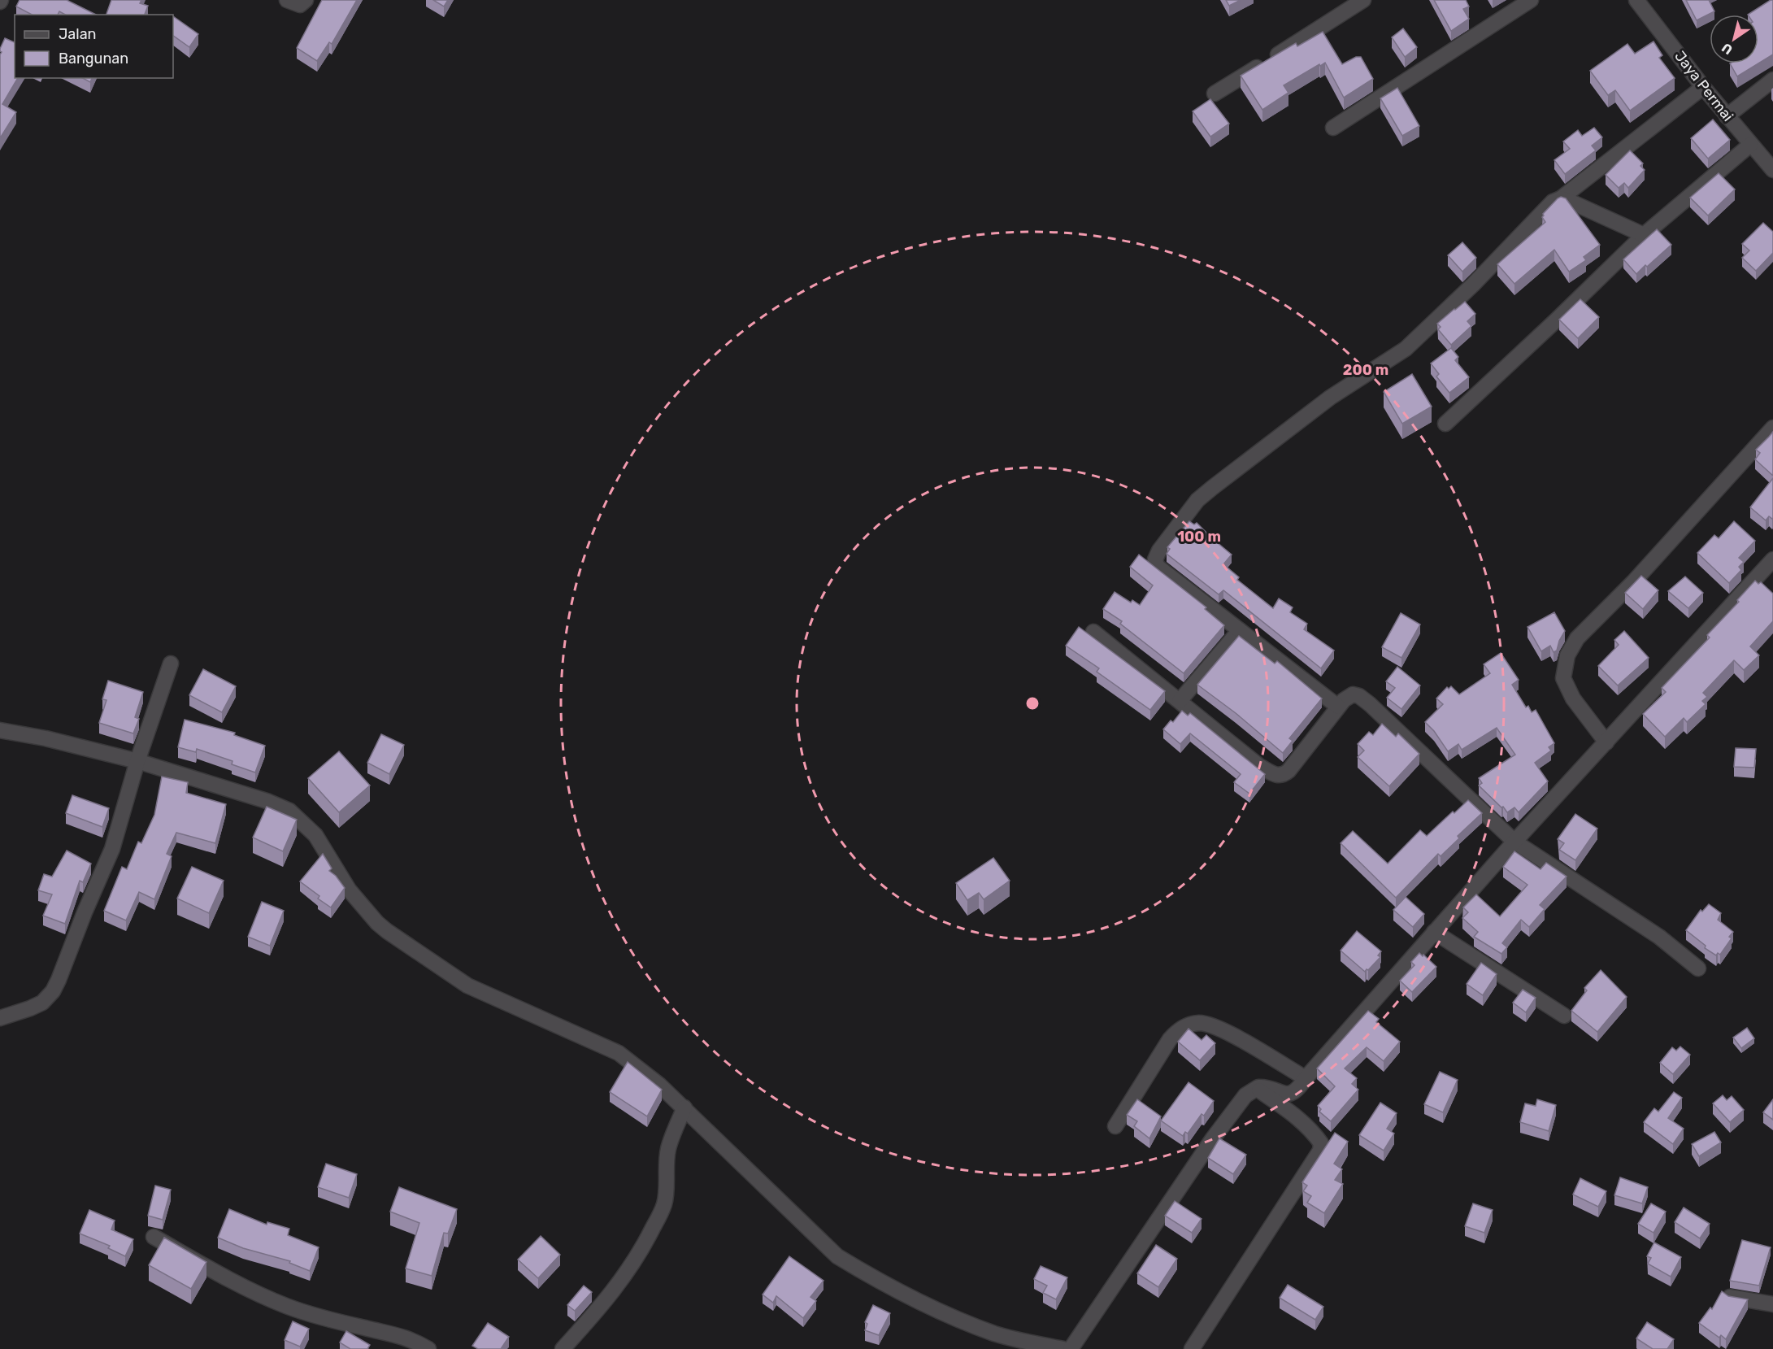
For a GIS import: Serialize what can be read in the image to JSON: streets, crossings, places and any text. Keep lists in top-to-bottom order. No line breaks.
{"streets":{"street":["Jaya Permai"]},"legend":["Jalan","Bangunan"],"north":"bottom left","rings":["200 m","100 m"]}
